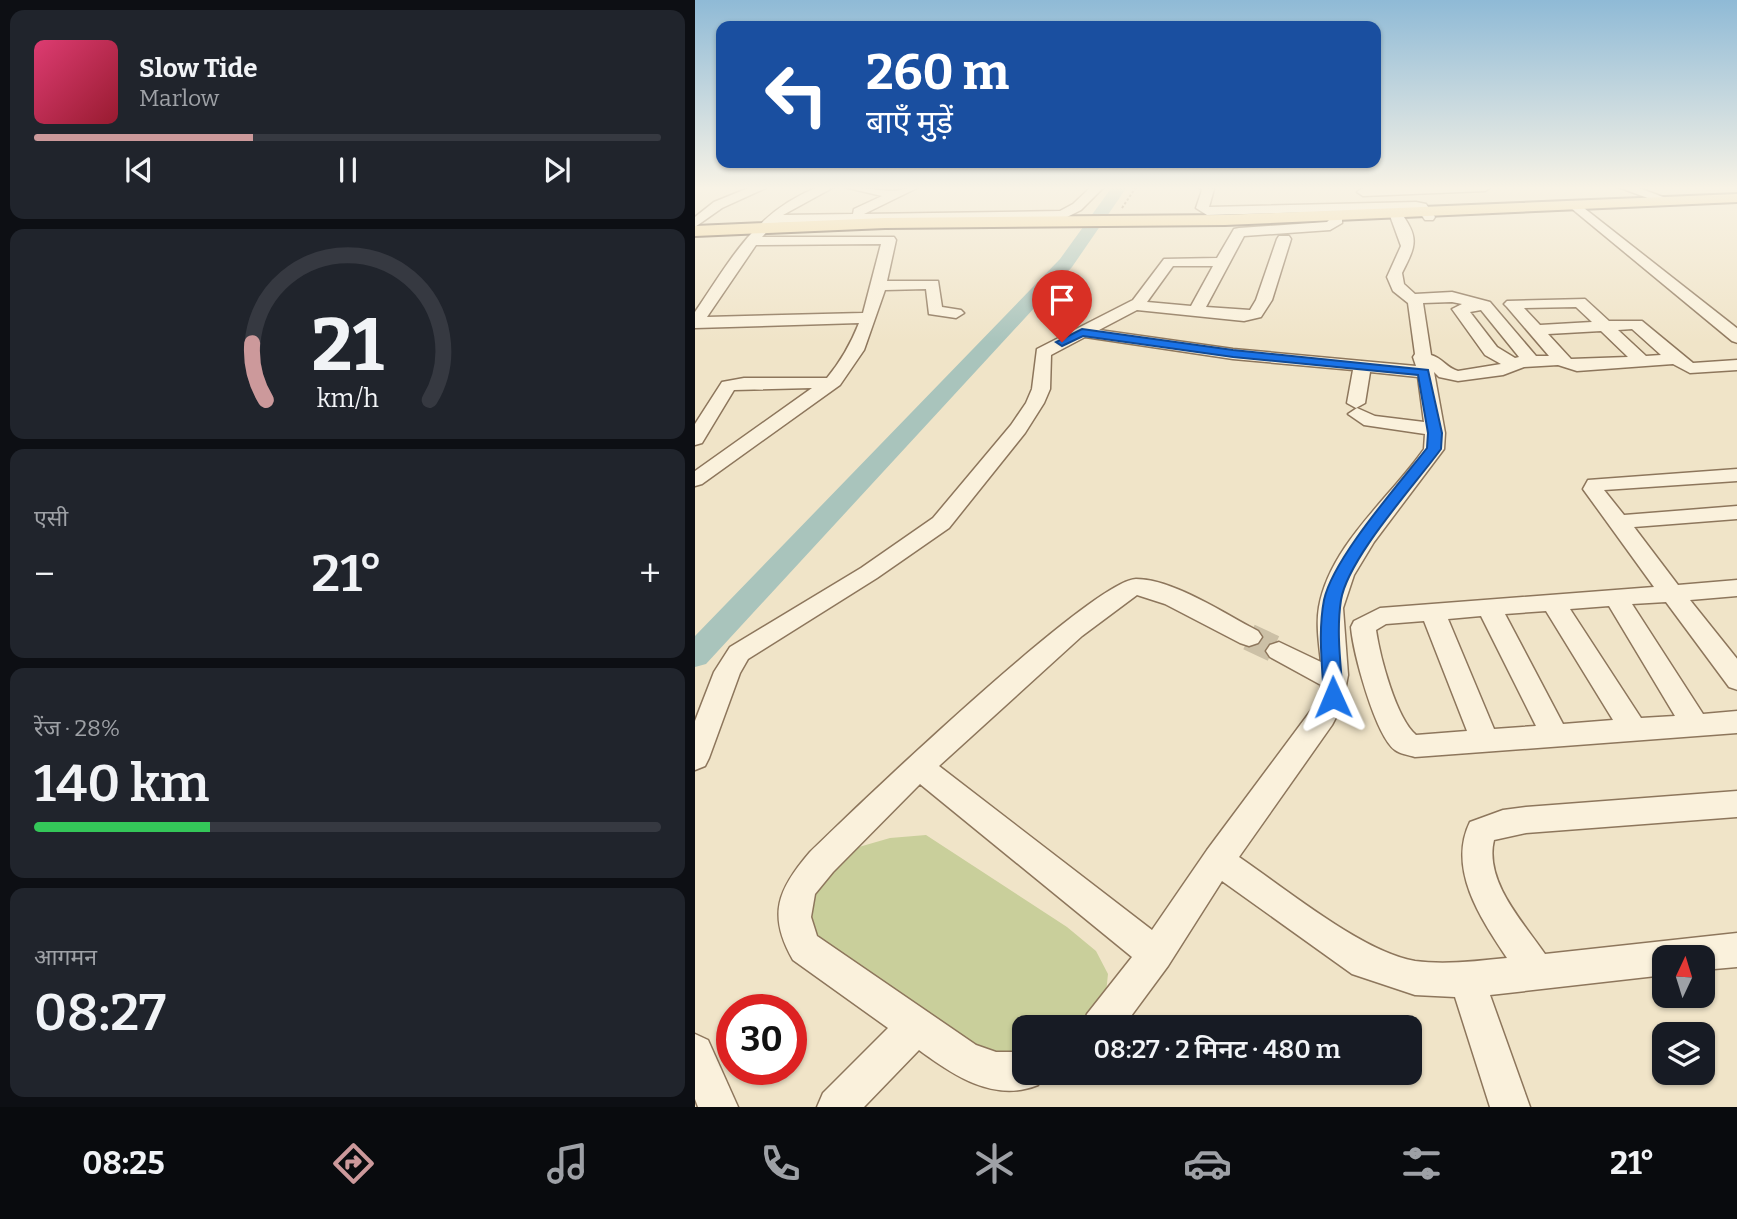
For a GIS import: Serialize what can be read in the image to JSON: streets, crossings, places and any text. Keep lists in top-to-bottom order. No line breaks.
{"north":"top","page":{"turn":["260 m","बाएँ मुड़ें"],"song":["Slow Tide","Marlow"],"tile":["एसी",["रेंज · 28%","140 km"],["आगमन","08:27"]],"heat":["−","21°","+"],"limit":"30","trip":"08:27 · 2 मिनट · 480 m","tabs":["08:25","21°"],"gauge":["21","km/h"]}}
